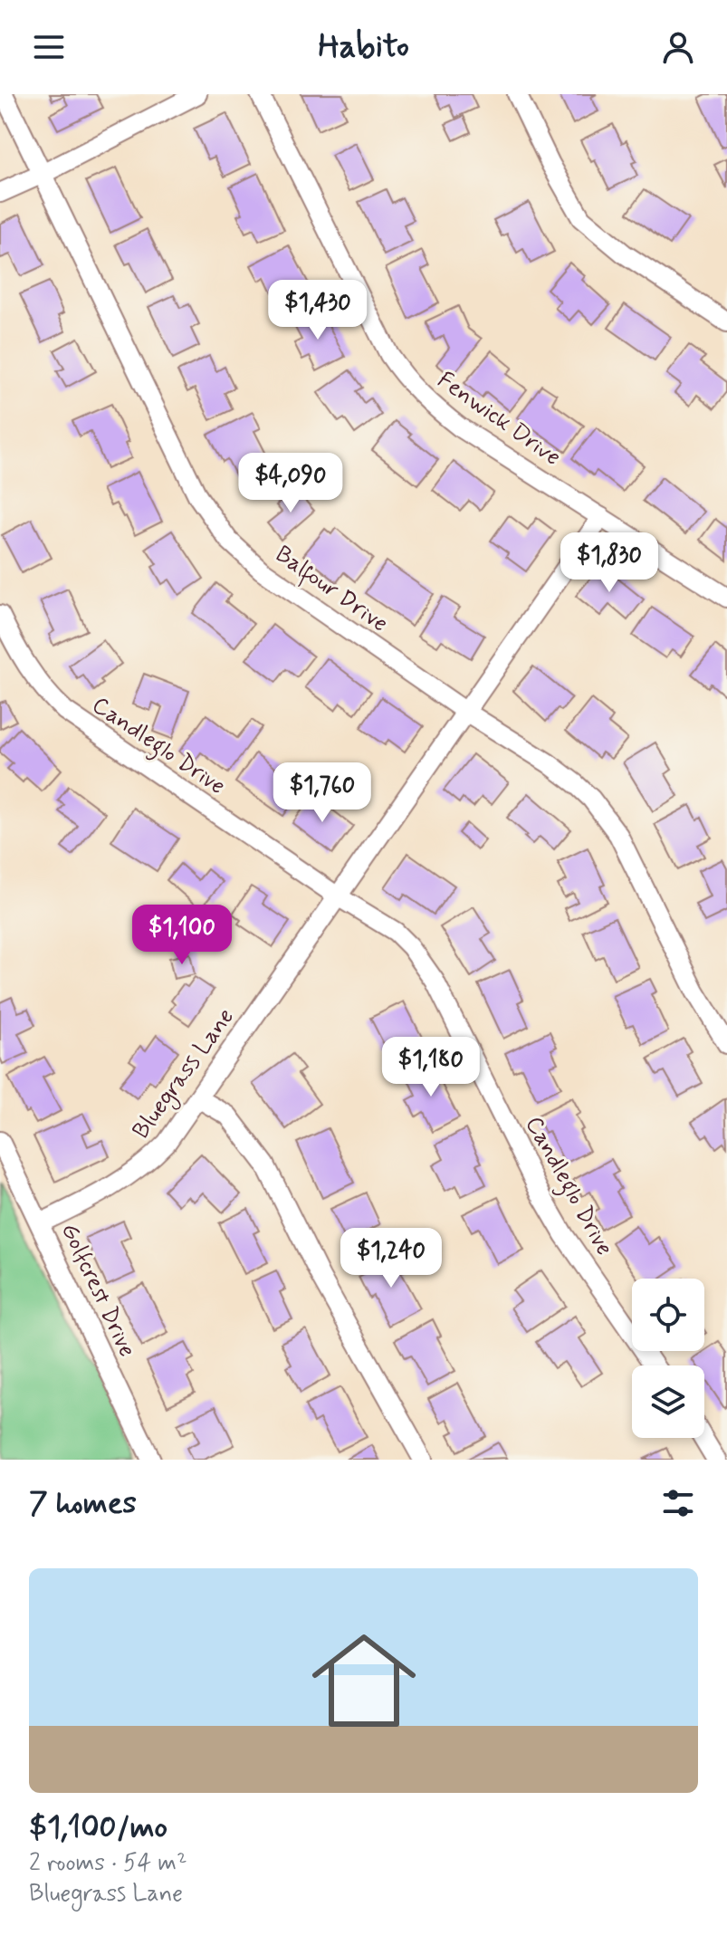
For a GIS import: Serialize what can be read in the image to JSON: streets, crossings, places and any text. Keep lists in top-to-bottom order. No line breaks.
{"streets":{"street":["Fenwick Drive","Balfour Drive","Candleglo Drive","Bluegrass Lane","Golfcrest Drive"]},"crossings":[["Fenwick Drive","Bluegrass Lane"],["Balfour Drive","Bluegrass Lane"],["Candleglo Drive","Bluegrass Lane"],["Bluegrass Lane","Golfcrest Drive"]],"page":{"header":"Habito","price":["$1,430","$4,090","$1,830","$1,760","$1,100","$1,180","$1,240"],"heading":"7 homes","list":[{"name":"$1,100/mo","note":"2 rooms · 54 m² · Bluegrass Lane"}]}}
